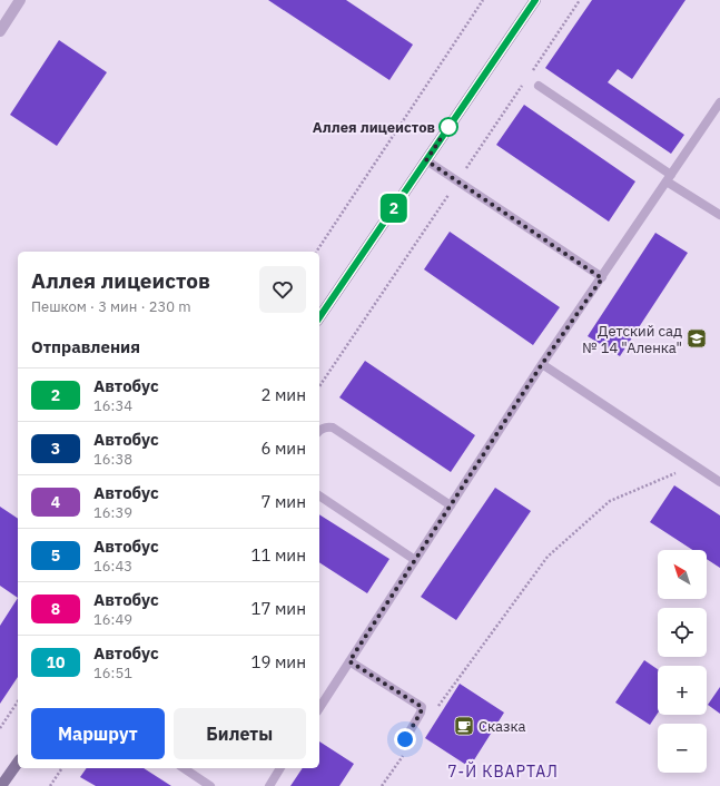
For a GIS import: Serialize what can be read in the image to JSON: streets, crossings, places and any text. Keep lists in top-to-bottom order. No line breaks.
{"districts":["7-Й КВАРТАЛ"],"places":{"other":["Аллея лицеистов"],"school or university":["Детский сад № 14 \"Аленка\""],"cafe":["Сказка"]},"lines":["bus line 2"],"north":"top left","page":{"on_map":"2","heading":[["Аллея лицеистов","Пешком · 3 мин · 230 m"],"Отправления"],"list":[{"mark":"2","name":"Автобус","note":"16:34","value":"2 мин"},{"mark":"3","name":"Автобус","note":"16:38","value":"6 мин"},{"mark":"4","name":"Автобус","note":"16:39","value":"7 мин"},{"mark":"5","name":"Автобус","note":"16:43","value":"11 мин"},{"mark":"8","name":"Автобус","note":"16:49","value":"17 мин"},{"mark":"10","name":"Автобус","note":"16:51","value":"19 мин"}],"map_buttons":["+","−"],"buttons":["Маршрут","Билеты"]}}
